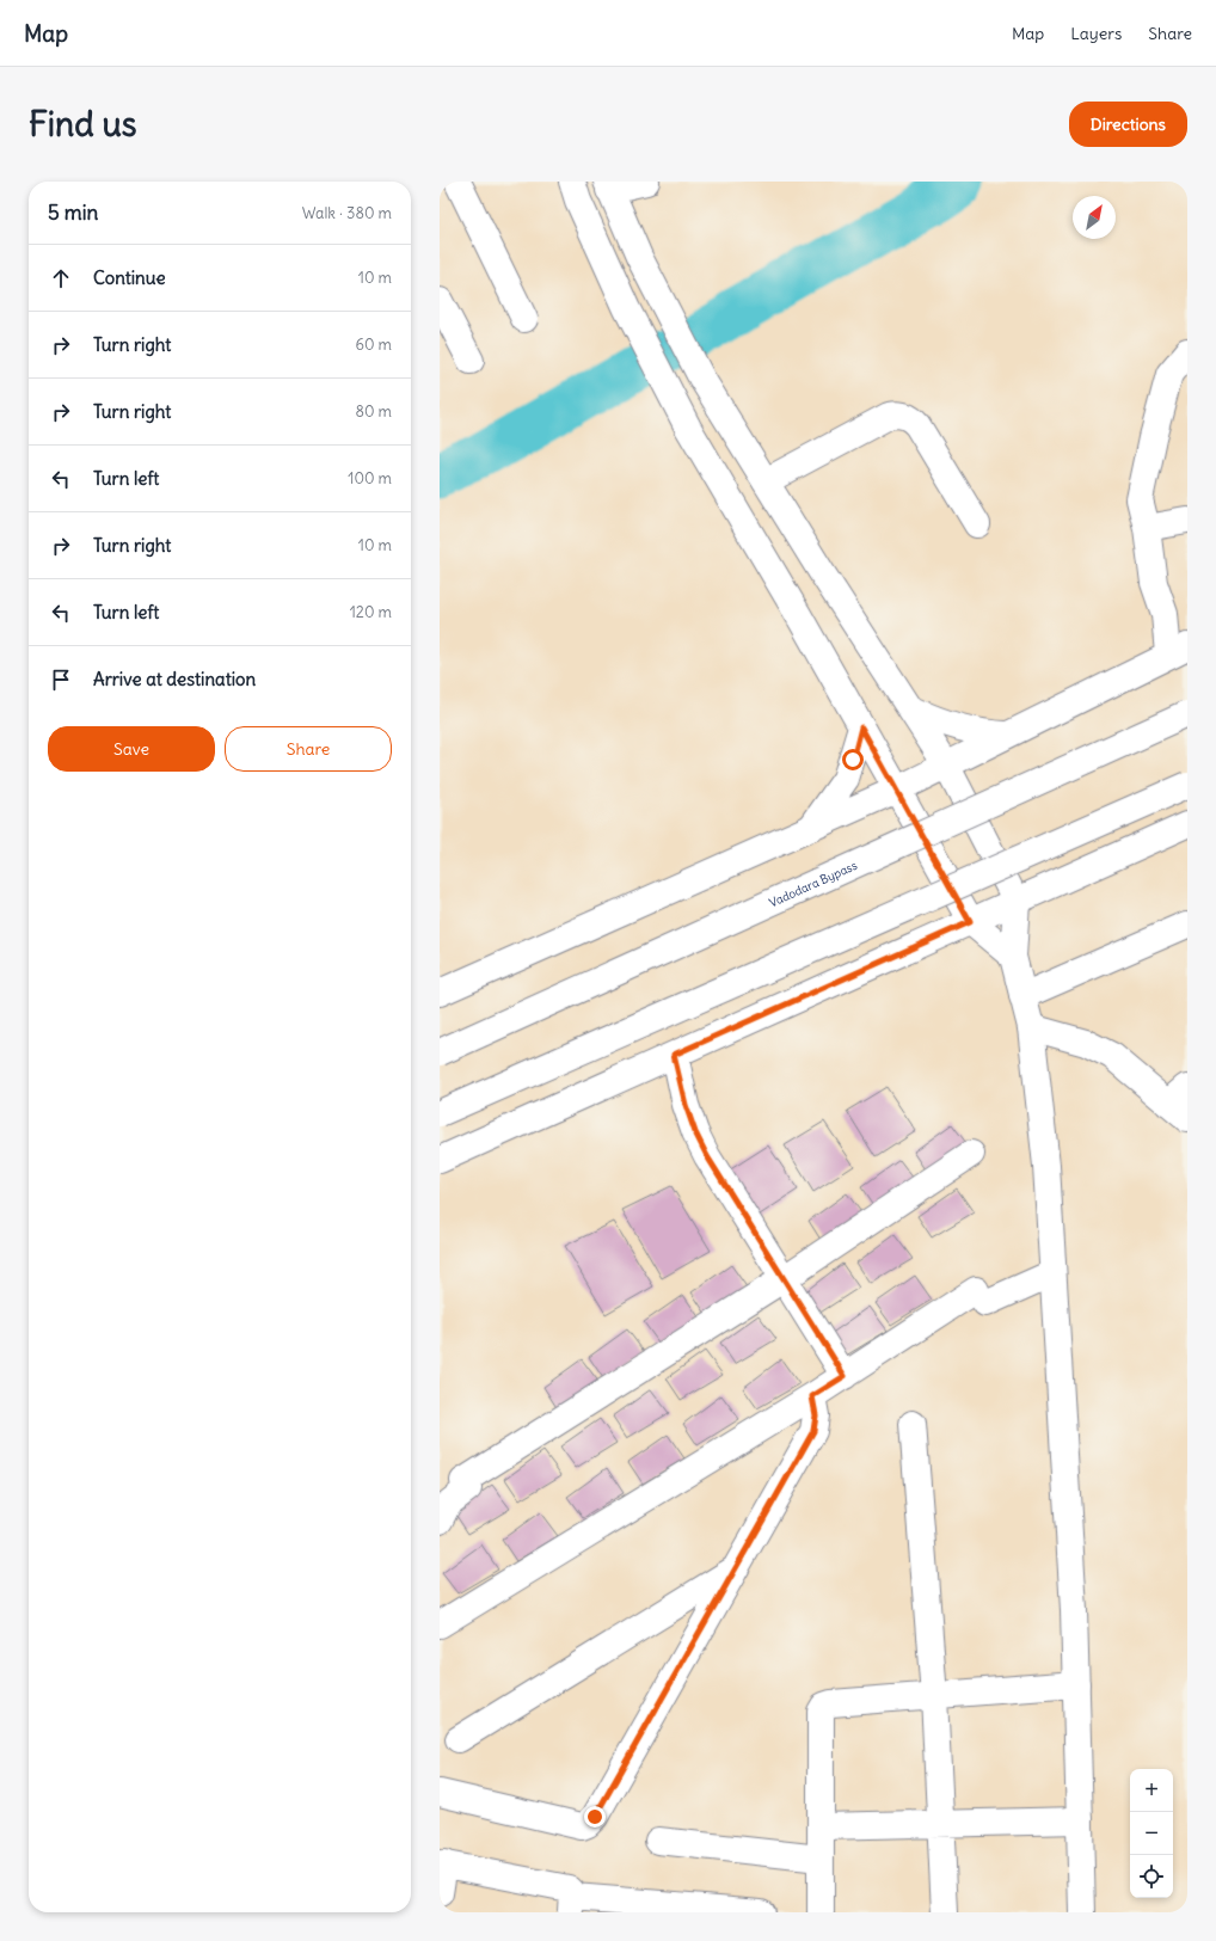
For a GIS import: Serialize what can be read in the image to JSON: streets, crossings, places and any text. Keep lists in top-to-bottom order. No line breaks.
{"streets":{"main road":["Vadodara Bypass"]},"north":"top right","page":{"header":"Map","nav":["Map","Layers","Share"],"buttons":["Directions",["Save","Share"]],"title":"Find us","heading":["5 min","Walk · 380 m"],"list":[["Continue","10 m"],["Turn right","60 m"],["Turn right","80 m"],["Turn left","100 m"],["Turn right","10 m"],["Turn left","120 m"],"Arrive at destination"],"map_buttons":["+","−"]}}
